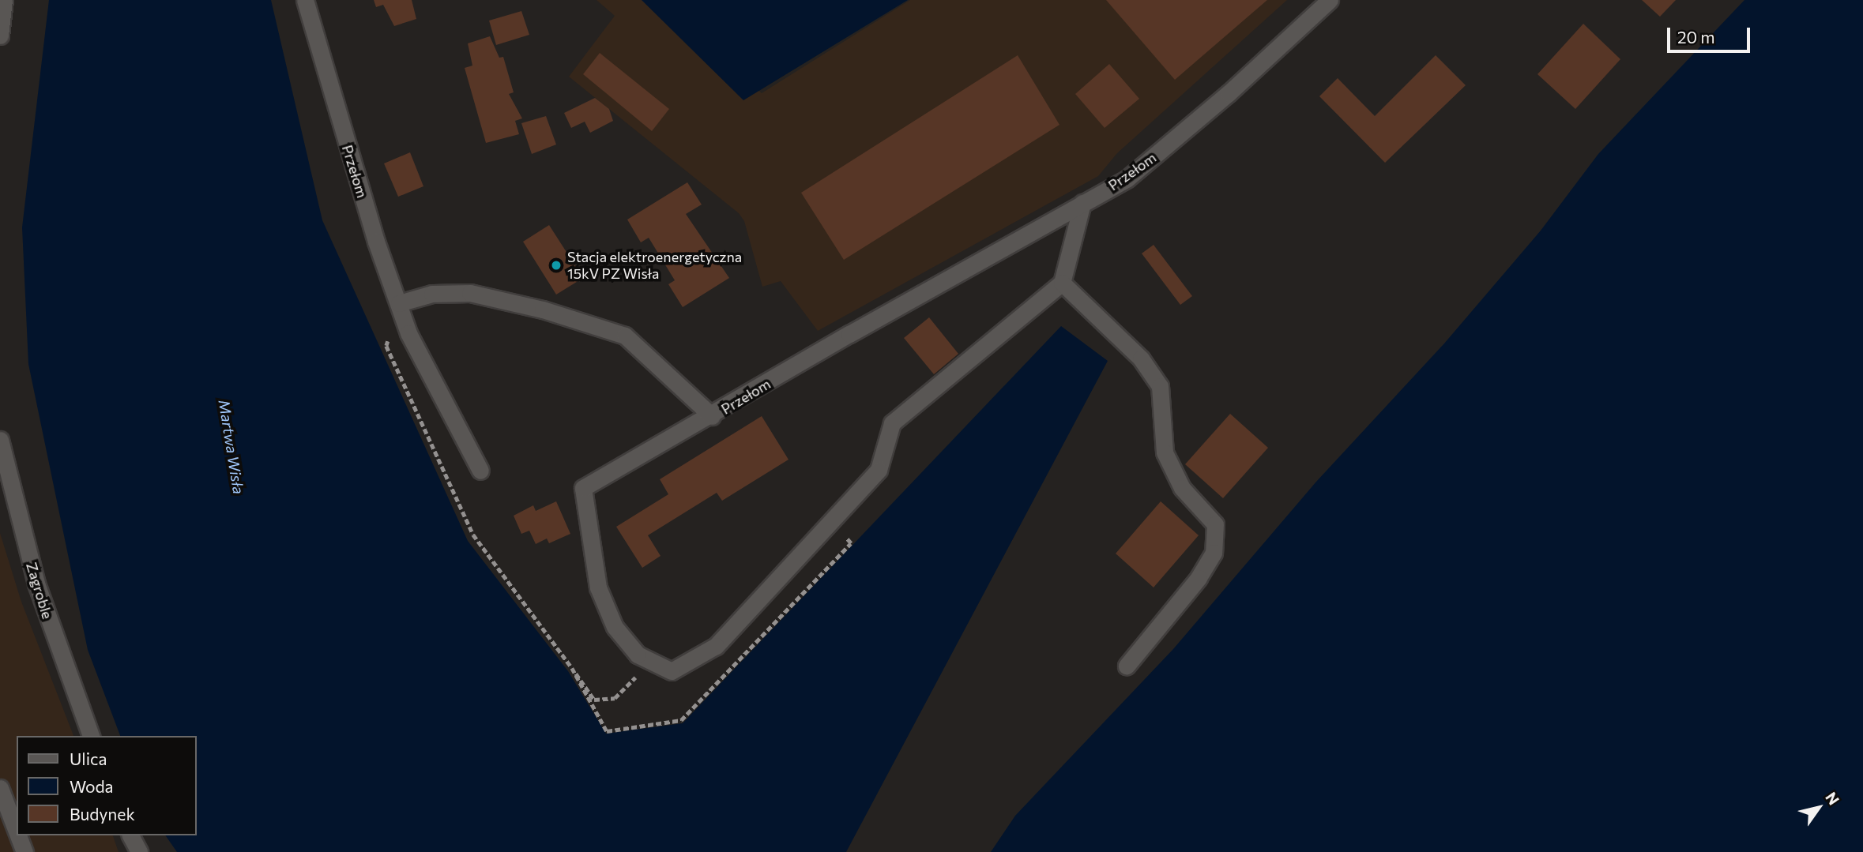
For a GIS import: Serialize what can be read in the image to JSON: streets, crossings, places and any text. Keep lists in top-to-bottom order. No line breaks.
{"streets":{"street":["Przełom","Zagroble"]},"water":["Martwa Wisła"],"places":["Stacja elektroenergetyczna 15kV PZ Wisła"],"legend":["Ulica","Woda","Budynek"],"scale_bar":"20 m","north":"top right"}
